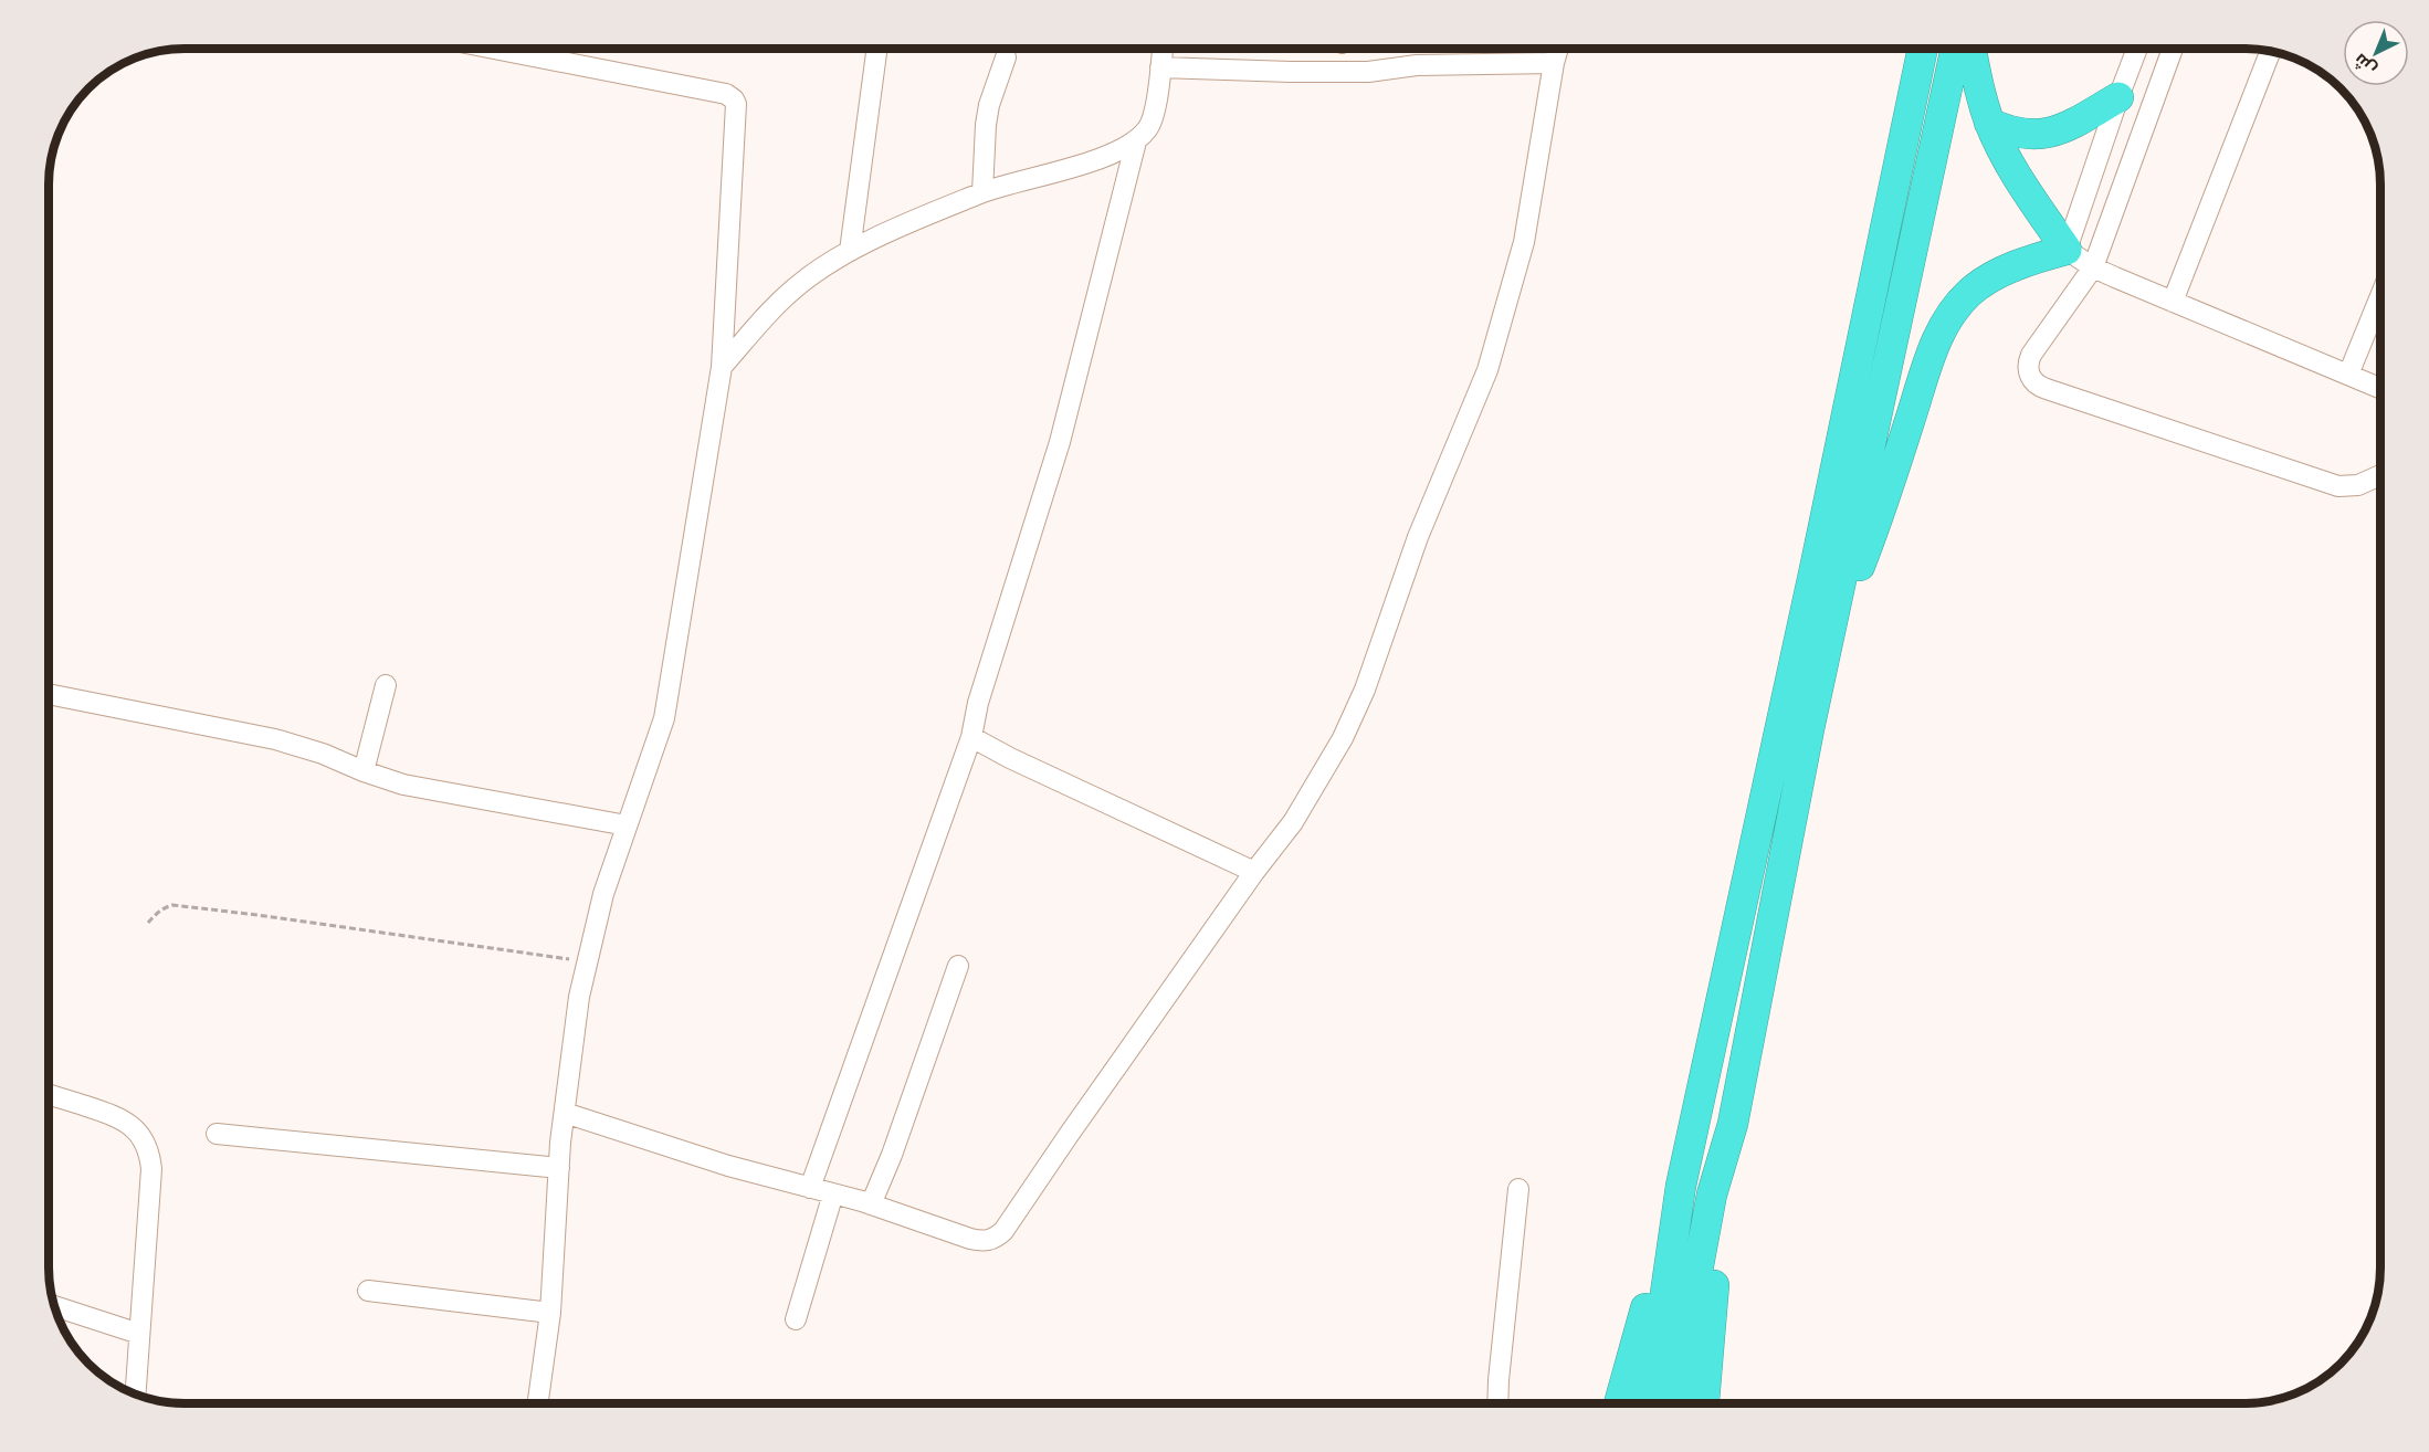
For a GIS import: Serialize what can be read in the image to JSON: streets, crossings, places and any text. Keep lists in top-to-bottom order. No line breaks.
{"north":"bottom left"}
